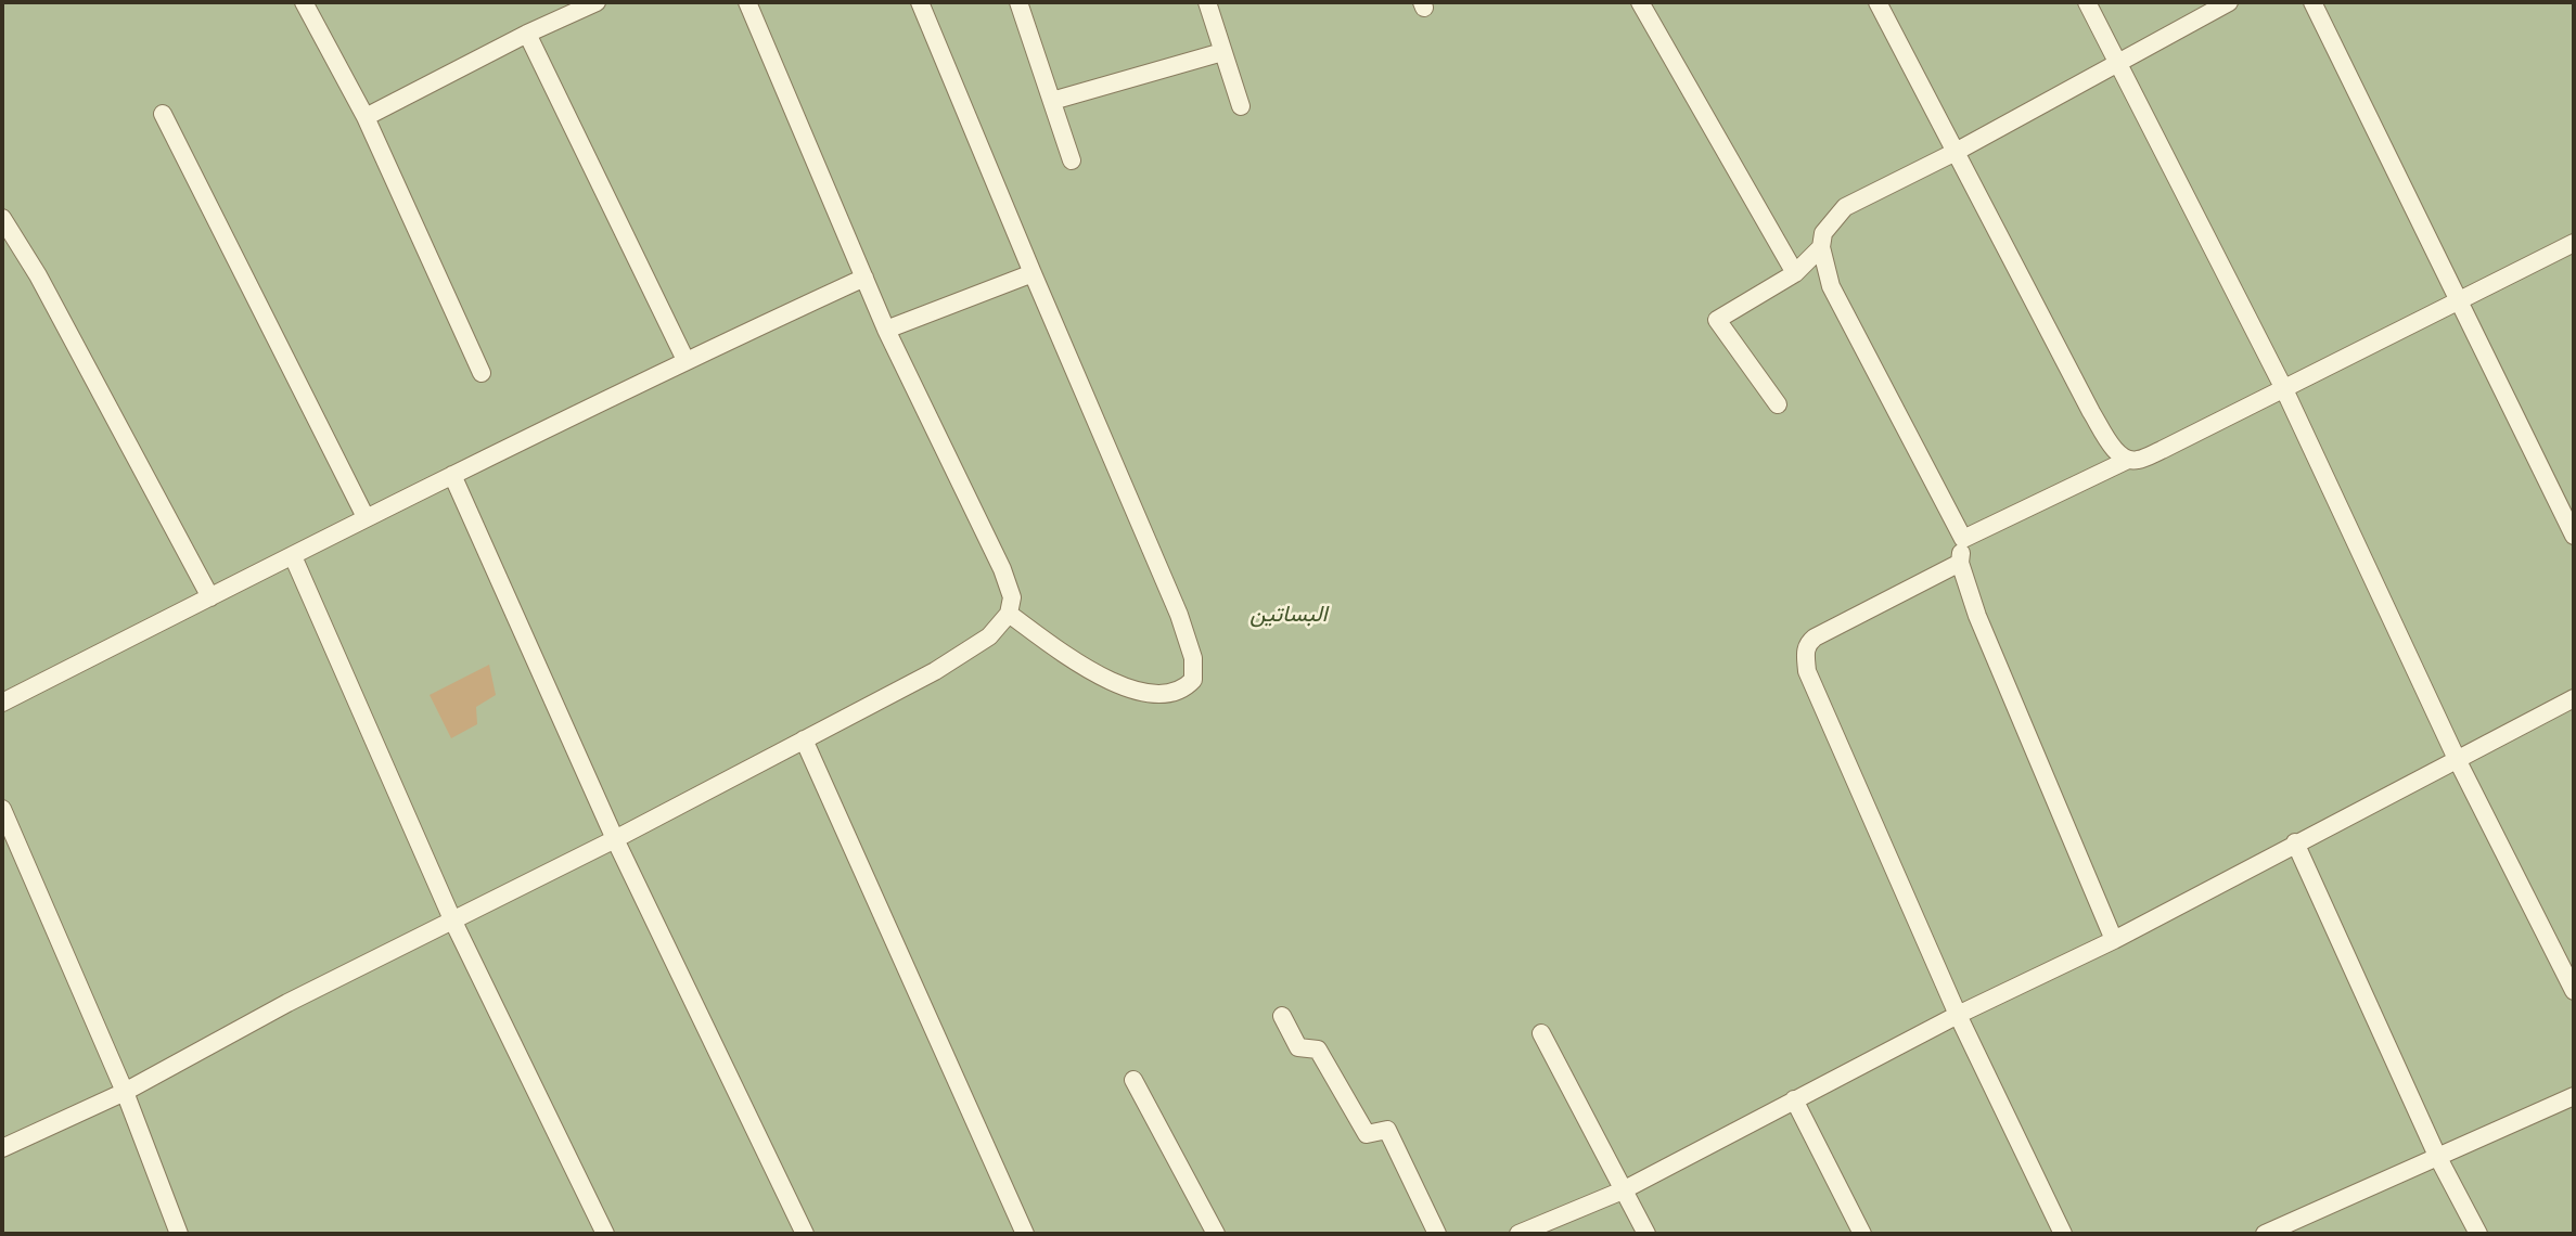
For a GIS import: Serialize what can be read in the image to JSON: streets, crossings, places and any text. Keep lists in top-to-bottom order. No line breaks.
{"parks":["البساتين"]}
